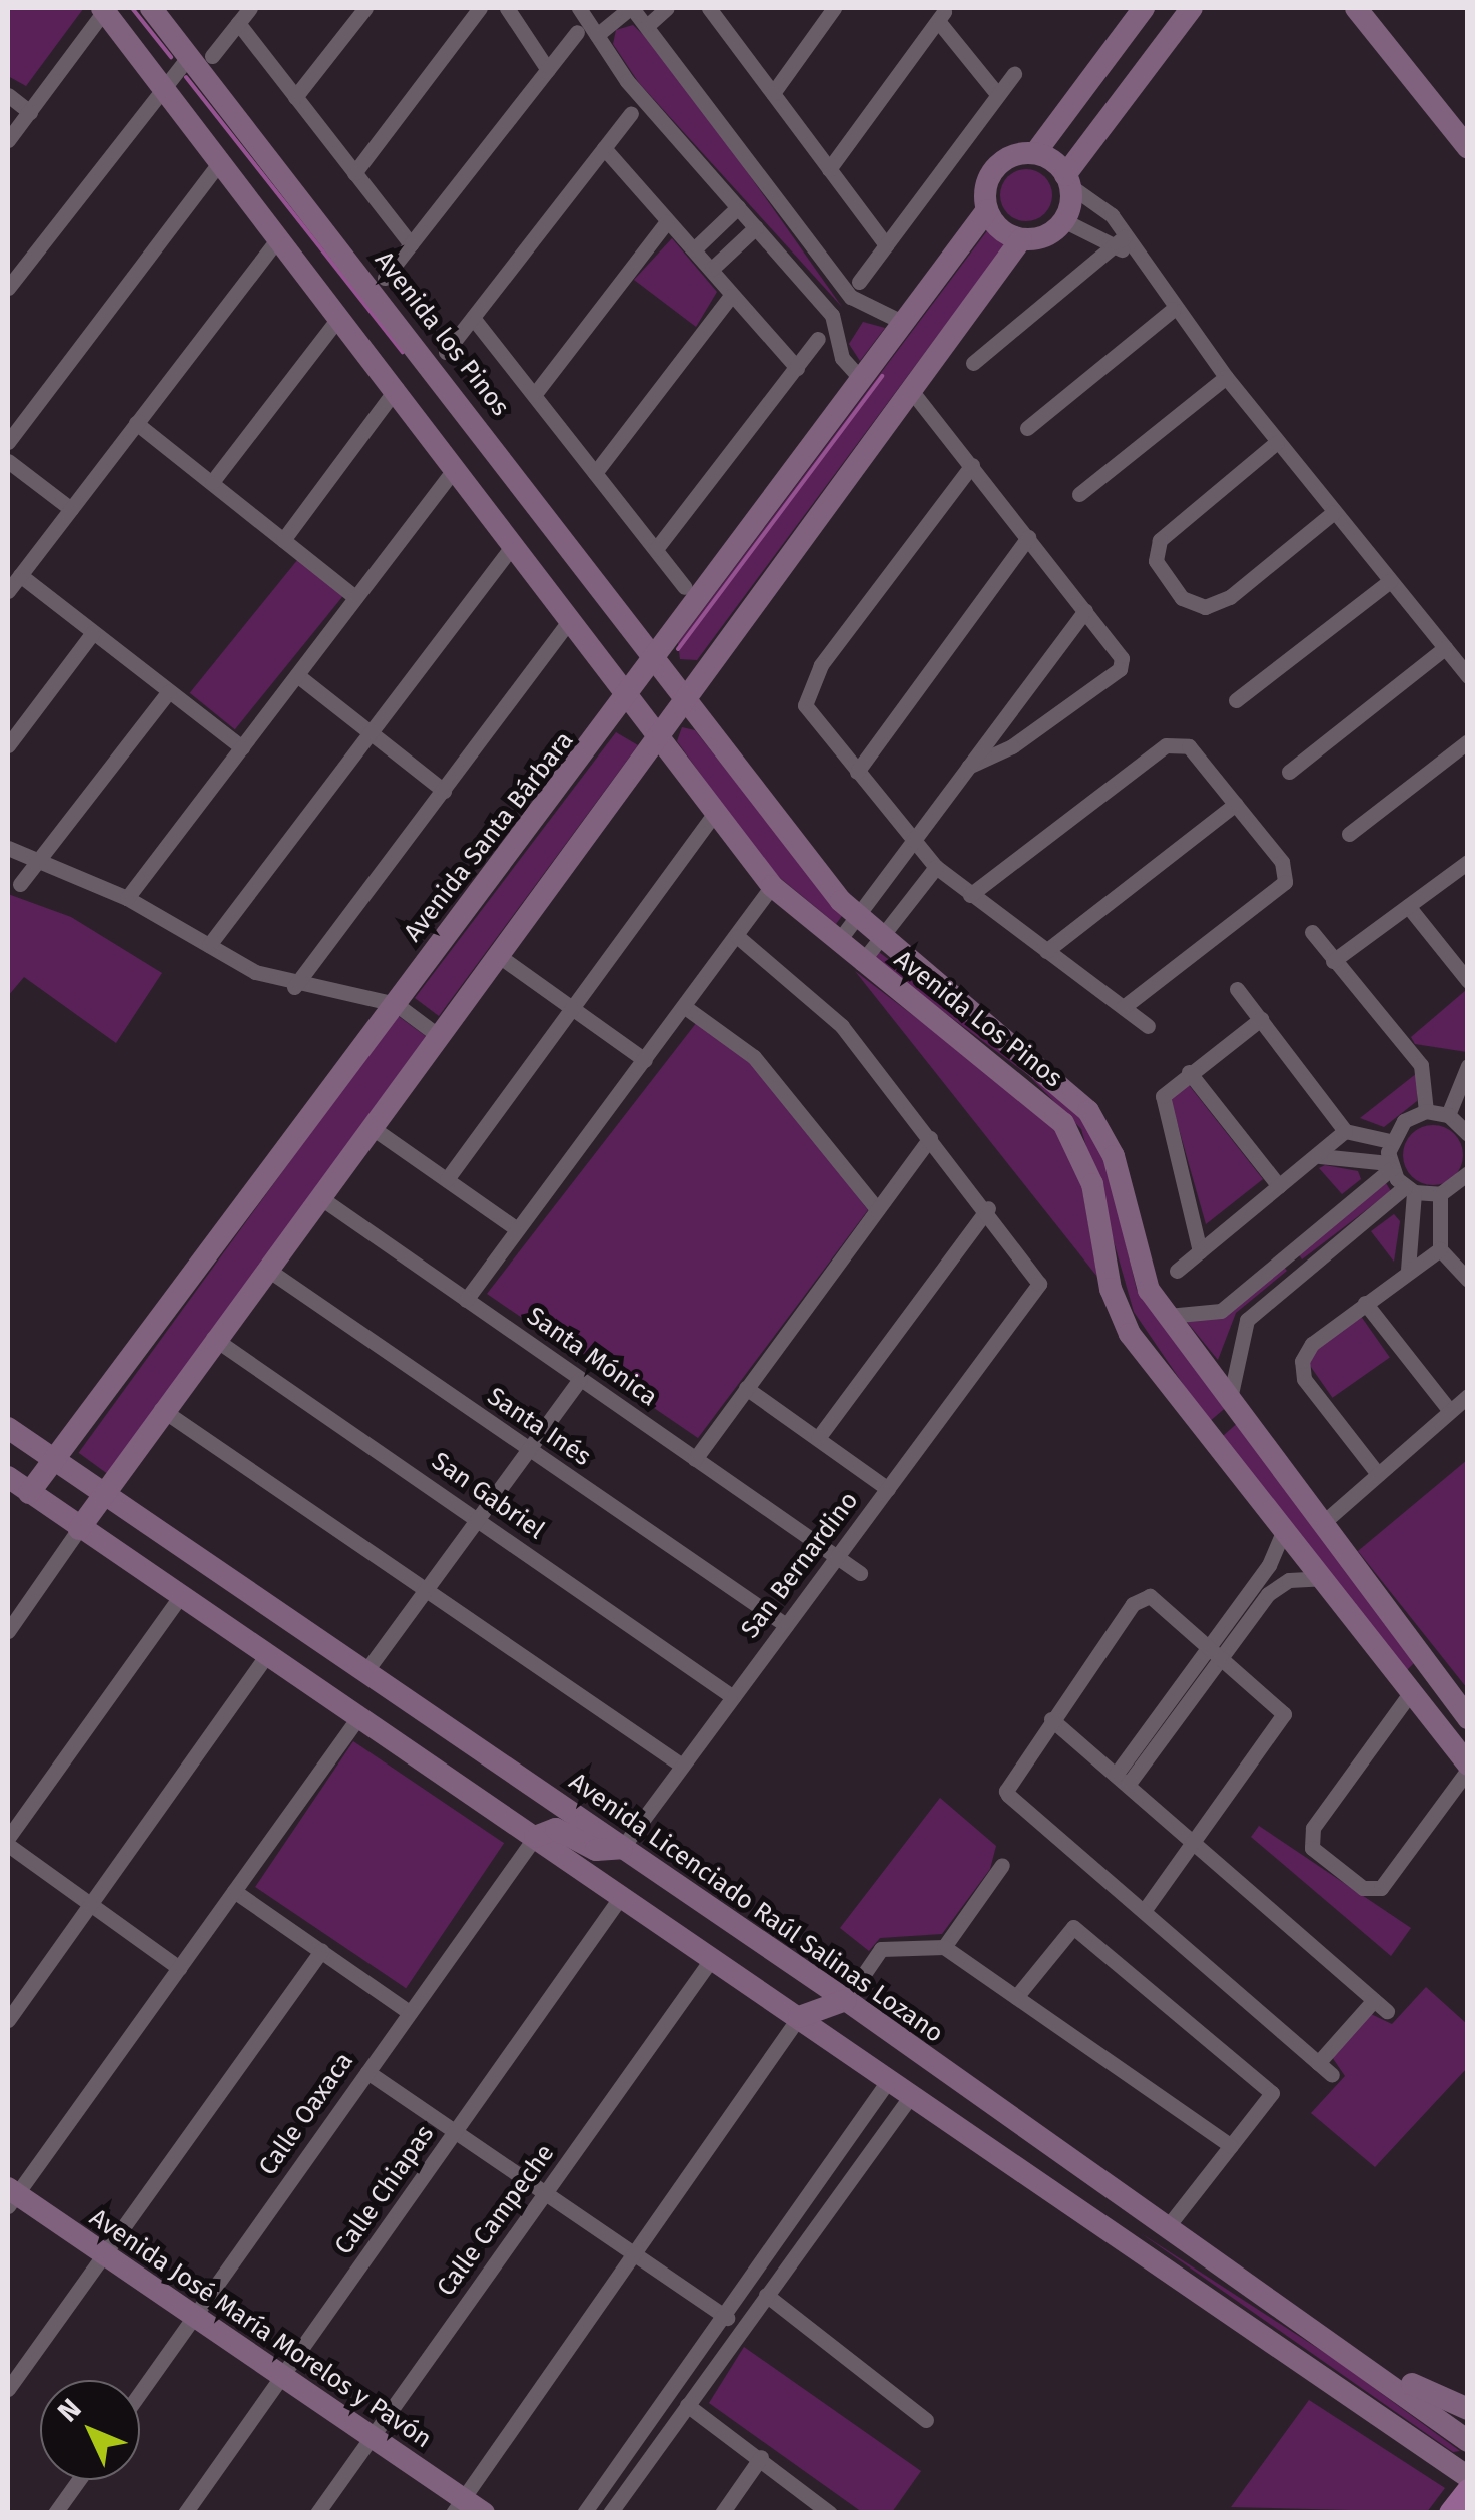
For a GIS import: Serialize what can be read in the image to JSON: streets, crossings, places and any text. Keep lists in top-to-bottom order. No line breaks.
{"streets":{"street":["Avenida los Pinos","Avenida Santa Bárbara","Avenida Los Pinos","Santa Mónica","Santa Inés","San Gabriel","San Bernardino","Avenida Licenciado Raúl Salinas Lozano","Calle Oaxaca","Calle Chiapas","Calle Campeche","Avenida José María Morelos y Pavón"]},"crossings":[["Avenida los Pinos","Avenida Santa Bárbara"],["Avenida los Pinos","Avenida Los Pinos"],["Avenida Santa Bárbara","Avenida Los Pinos"],["Avenida Santa Bárbara","Avenida Licenciado Raúl Salinas Lozano"],["Santa Mónica","San Bernardino"],["Santa Inés","San Bernardino"],["San Gabriel","San Bernardino"],["San Bernardino","Avenida Licenciado Raúl Salinas Lozano"],["Calle Oaxaca","Avenida José María Morelos y Pavón"],["Calle Chiapas","Avenida José María Morelos y Pavón"],["Calle Campeche","Avenida José María Morelos y Pavón"]],"north":"top left"}
